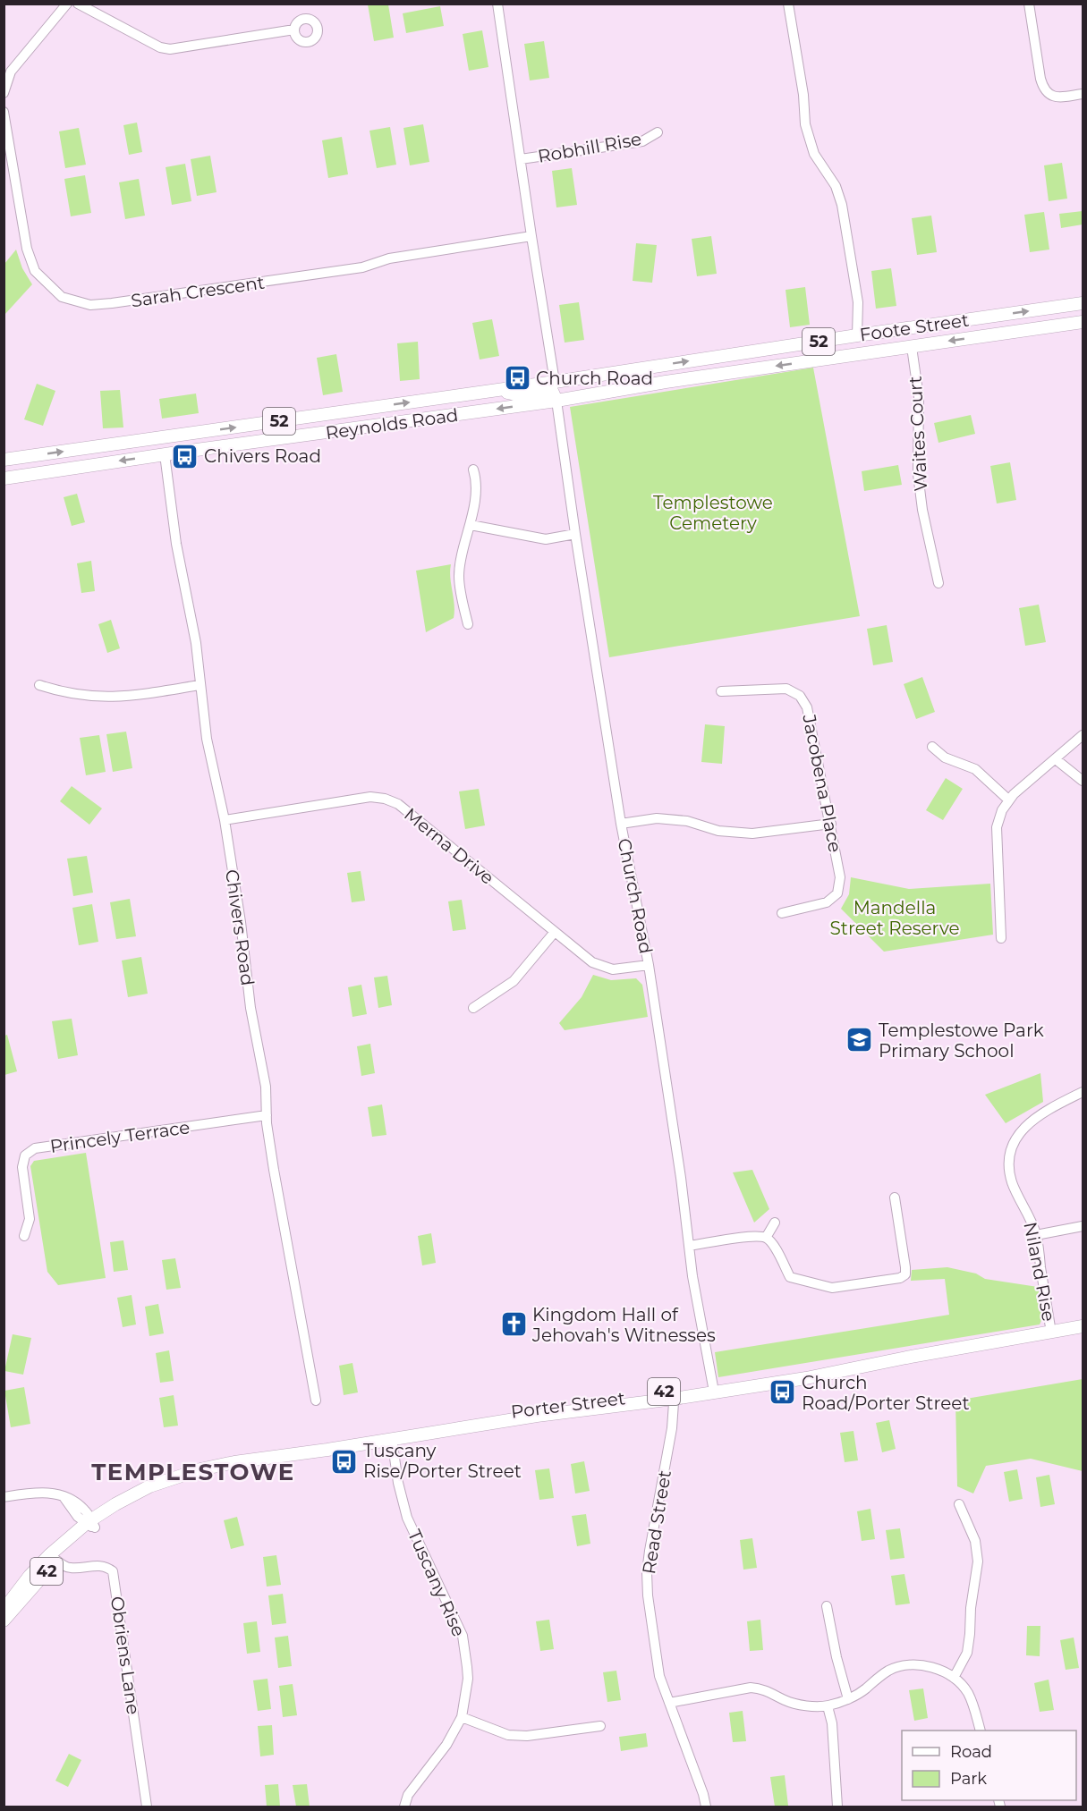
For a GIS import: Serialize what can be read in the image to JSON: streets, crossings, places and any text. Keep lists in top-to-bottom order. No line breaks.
{"streets":{"main road":["Foote Street","52","Reynolds Road","42","Porter Street"],"street":["Robhill Rise","Sarah Crescent","Waites Court","Jacobena Place","Merna Drive","Church Road","Chivers Road","Princely Terrace","Niland Rise","Read Street","Tuscany Rise","Obriens Lane"]},"crossings":[["Foote Street","Reynolds Road"],["Foote Street","Waites Court"],["Foote Street","Church Road"],["Reynolds Road","Church Road"],["Reynolds Road","Chivers Road"],["Merna Drive","Church Road"],["Merna Drive","Chivers Road"],["Church Road","Porter Street"],["Chivers Road","Princely Terrace"],["Niland Rise","Porter Street"],["42","Porter Street"],["42","Obriens Lane"],["Porter Street","Read Street"],["Porter Street","Tuscany Rise"]],"districts":["TEMPLESTOWE"],"parks":["Templestowe Cemetery","Mandella Street Reserve"],"places":{"bus stop":["Church Road","Chivers Road","Church Road/Porter Street","Tuscany Rise/Porter Street"],"school or university":["Templestowe Park Primary School"],"church":["Kingdom Hall of Jehovah's Witnesses"]},"legend":["Road","Park"]}
